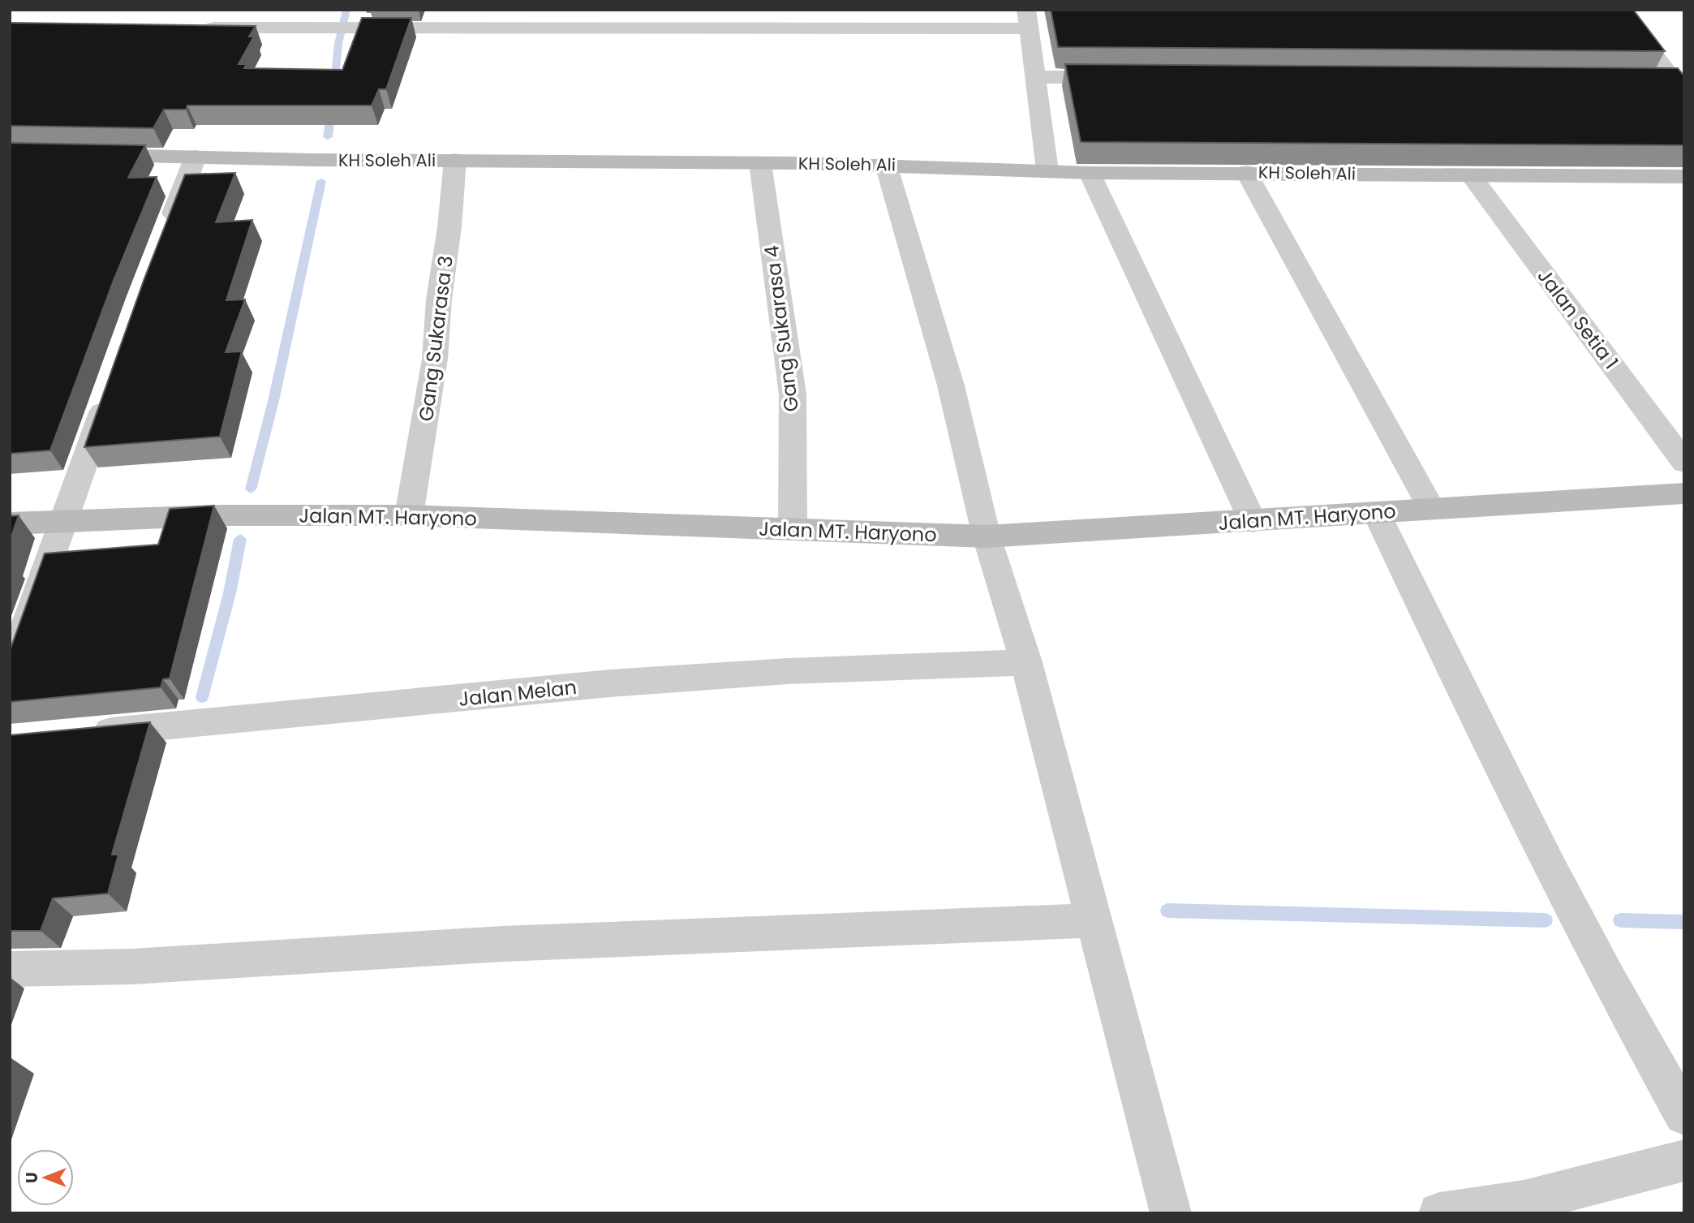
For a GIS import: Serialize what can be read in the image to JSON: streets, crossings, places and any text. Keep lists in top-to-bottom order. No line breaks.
{"streets":{"street":["KH Soleh Ali","Jalan Setia 1","Gang Sukarasa 4","Gang Sukarasa 3","Jalan MT. Haryono","Jalan Melan"]},"crossings":[["KH Soleh Ali","Jalan Setia 1"],["KH Soleh Ali","Gang Sukarasa 4"],["KH Soleh Ali","Gang Sukarasa 3"],["Gang Sukarasa 4","Jalan MT. Haryono"],["Gang Sukarasa 3","Jalan MT. Haryono"]],"north":"left"}
